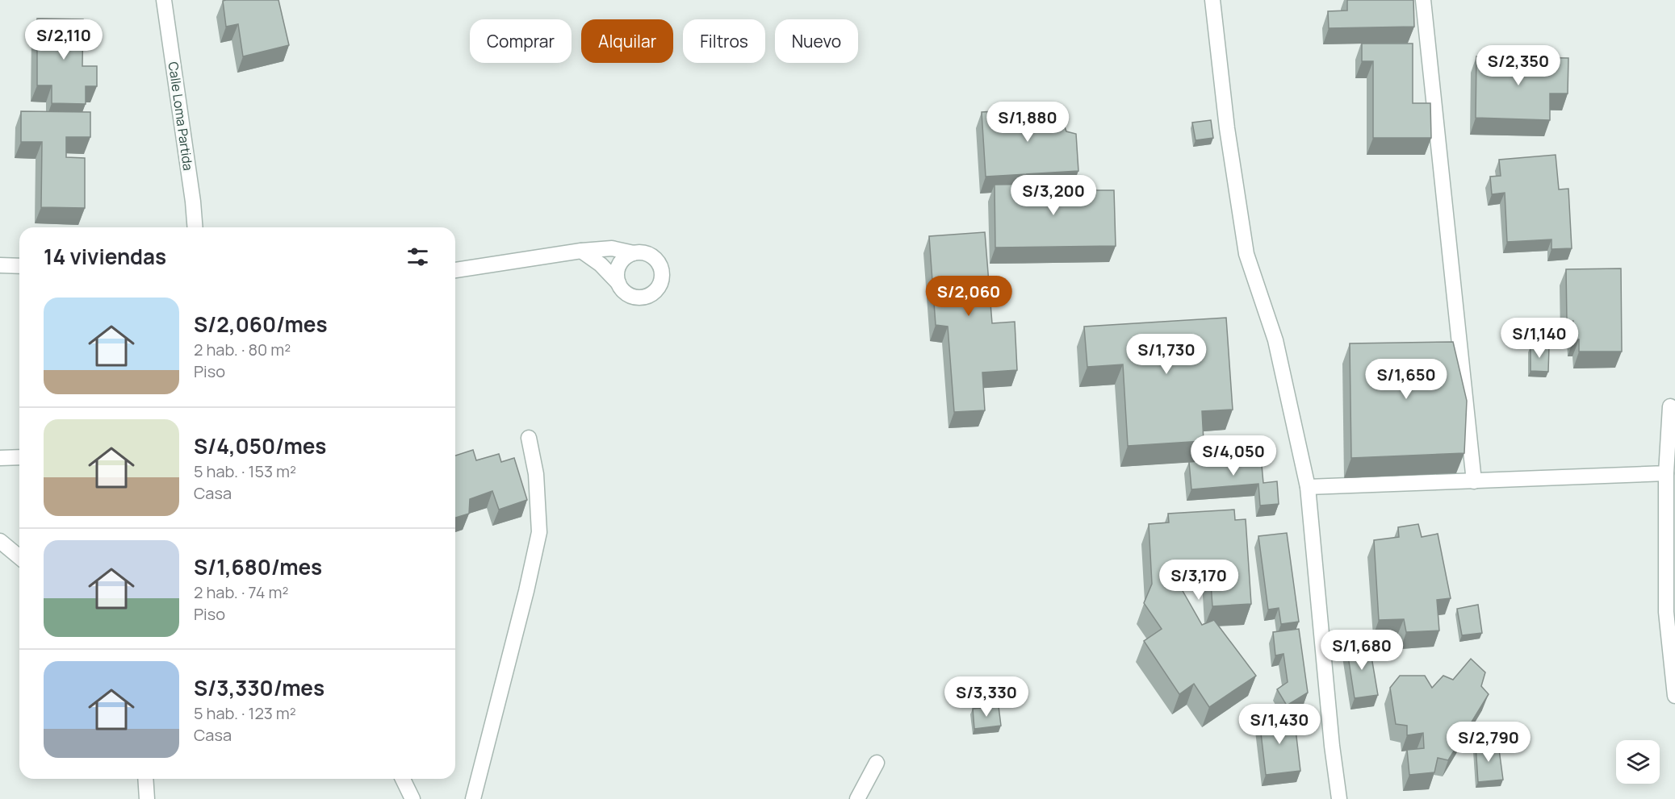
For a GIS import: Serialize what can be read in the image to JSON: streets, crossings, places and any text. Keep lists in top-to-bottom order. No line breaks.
{"streets":{"street":["Calle Loma Partida"]},"page":{"price":["S/2,110","S/2,350","S/1,880","S/3,200","S/2,060","S/1,140","S/1,730","S/1,650","S/4,050","S/3,170","S/1,680","S/3,330","S/1,430","S/2,790"],"chip":["Comprar","Alquilar","Filtros","Nuevo"],"heading":"14 viviendas","list":[{"name":"S/2,060/mes","note":"2 hab. · 80 m² · Piso"},{"name":"S/4,050/mes","note":"5 hab. · 153 m² · Casa"},{"name":"S/1,680/mes","note":"2 hab. · 74 m² · Piso"},{"name":"S/3,330/mes","note":"5 hab. · 123 m² · Casa"}]}}
